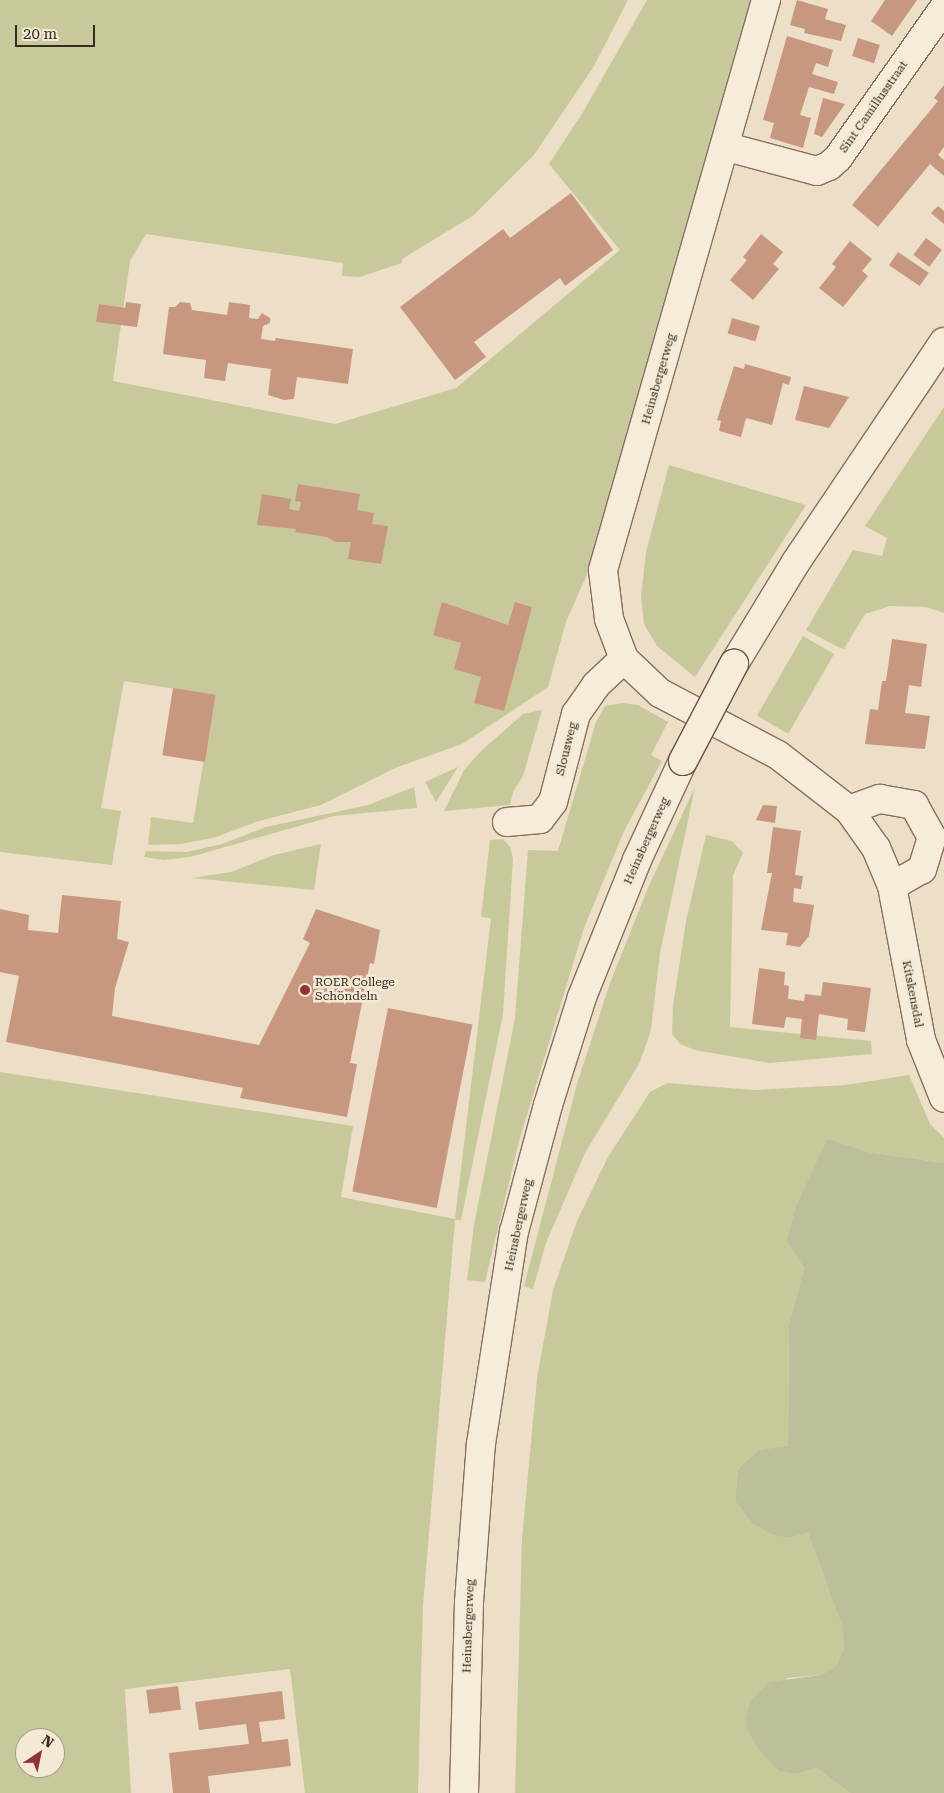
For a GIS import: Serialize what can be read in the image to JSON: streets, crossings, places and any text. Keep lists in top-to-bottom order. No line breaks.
{"streets":{"street":["Sint Camillusstraat","Heinsbergerweg","Slousweg","Kitskensdal"]},"crossings":[["Sint Camillusstraat","Heinsbergerweg"],["Heinsbergerweg","Slousweg"],["Heinsbergerweg","Kitskensdal"]],"places":["ROER College Schöndeln"],"scale_bar":"20 m","north":"top right"}
